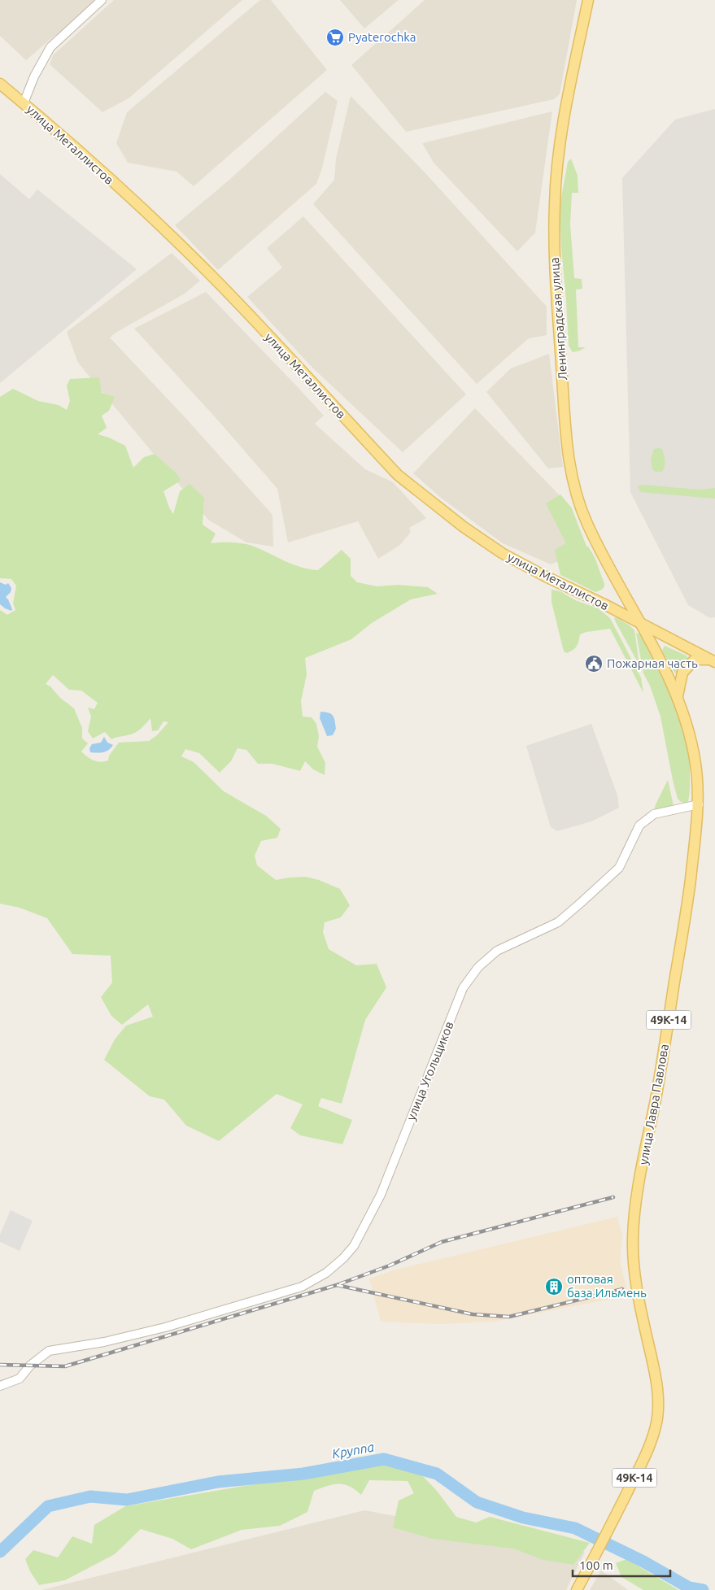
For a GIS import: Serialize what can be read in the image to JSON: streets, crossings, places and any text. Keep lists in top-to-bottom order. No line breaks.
{"streets":{"main road":["улица Металлистов","Ленинградская улица","49К-14","улица Лавра Павлова"],"street":["улица Угольщиков"]},"crossings":[["улица Металлистов","Ленинградская улица"],["улица Металлистов","улица Лавра Павлова"],["Ленинградская улица","улица Лавра Павлова"],["улица Угольщиков","улица Лавра Павлова"]],"water":["Круппа"],"places":{"supermarket":["Pyaterochka"],"public building":["Пожарная часть"],"building":["оптовая база Ильмень"]},"scale_bar":"100 m"}
